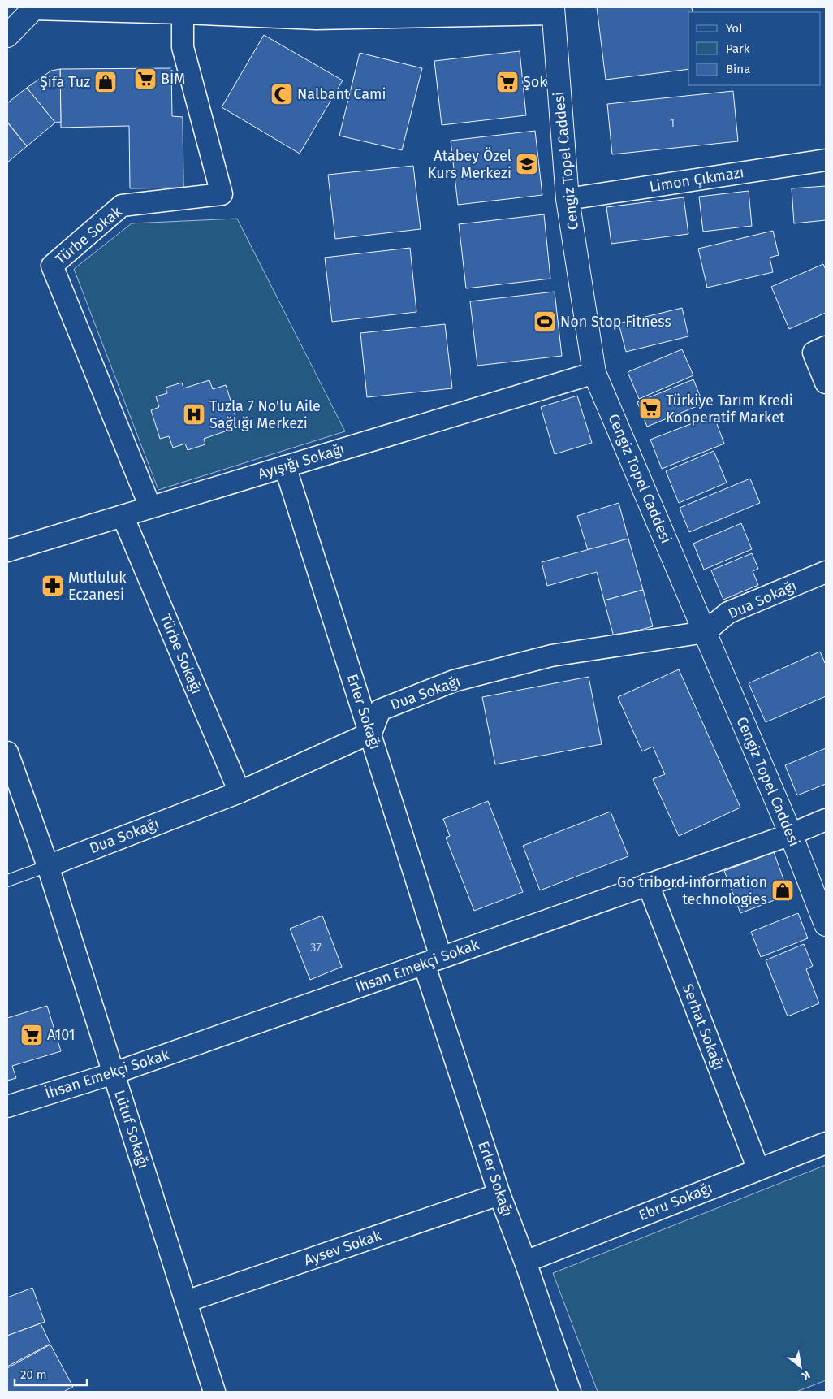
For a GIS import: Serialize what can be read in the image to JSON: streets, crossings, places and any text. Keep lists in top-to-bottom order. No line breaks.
{"streets":{"street":["Cengiz Topel Caddesi","Limon Çıkmazı","Türbe Sokak","Ayışığı Sokağı","Dua Sokağı","Türbe Sokağı","Erler Sokağı","İhsan Emekçi Sokak","Serhat Sokağı","Lütuf Sokağı","Ebru Sokağı","Aysev Sokak"]},"crossings":[["Cengiz Topel Caddesi","Limon Çıkmazı"],["Cengiz Topel Caddesi","Ayışığı Sokağı"],["Cengiz Topel Caddesi","Dua Sokağı"],["Cengiz Topel Caddesi","İhsan Emekçi Sokak"],["Türbe Sokak","Ayışığı Sokağı"],["Ayışığı Sokağı","Türbe Sokağı"],["Ayışığı Sokağı","Erler Sokağı"],["Dua Sokağı","Türbe Sokağı"],["Dua Sokağı","Erler Sokağı"],["Dua Sokağı","Lütuf Sokağı"],["Erler Sokağı","İhsan Emekçi Sokak"],["Erler Sokağı","Ebru Sokağı"],["Erler Sokağı","Aysev Sokak"],["İhsan Emekçi Sokak","Serhat Sokağı"],["İhsan Emekçi Sokak","Lütuf Sokağı"],["Serhat Sokağı","Ebru Sokağı"],["Lütuf Sokağı","Aysev Sokak"]],"places":{"supermarket":["BİM","Şok","Türkiye Tarım Kredi Kooperatif Market","A101"],"shop":["Şifa Tuz","Go tribord information technologies"],"mosque":["Nalbant Cami"],"school or university":["Atabey Özel Kurs Merkezi"],"sports":["Non Stop Fitness"],"hospital":["Tuzla 7 No'lu Aile Sağlığı Merkezi"],"pharmacy":["Mutluluk Eczanesi"]},"house_numbers":["1","37"],"legend":["Yol","Park","Bina"],"scale_bar":"20 m","north":"bottom right"}
